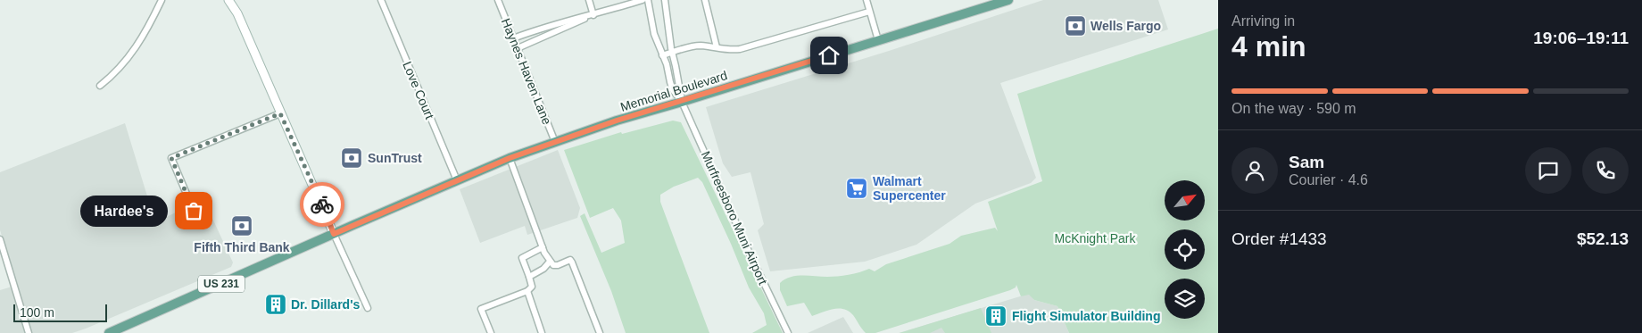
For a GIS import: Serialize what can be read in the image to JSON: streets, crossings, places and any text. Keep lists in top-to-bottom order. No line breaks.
{"streets":{"main road":["Memorial Boulevard","US 231"],"street":["Haynes Haven Lane","Love Court","Murfreesboro Muni Airport"]},"crossings":[["Haynes Haven Lane","Memorial Boulevard"],["Love Court","Memorial Boulevard"],["Memorial Boulevard","Murfreesboro Muni Airport"]],"parks":["McKnight Park"],"places":{"bank":["Wells Fargo","SunTrust","Fifth Third Bank"],"supermarket":["Walmart Supercenter"],"other":["Hardee's"],"building":["Dr. Dillard's","Flight Simulator Building"]},"scale_bar":"100 m","north":"top right","page":{"heading":["4 min","Arriving in","19:06–19:11"],"panel":["Sam","Courier · 4.6","Order #1433","$52.13"],"bar":"On the way · 590 m","bubble":"Hardee's","scale":"100 m"}}
